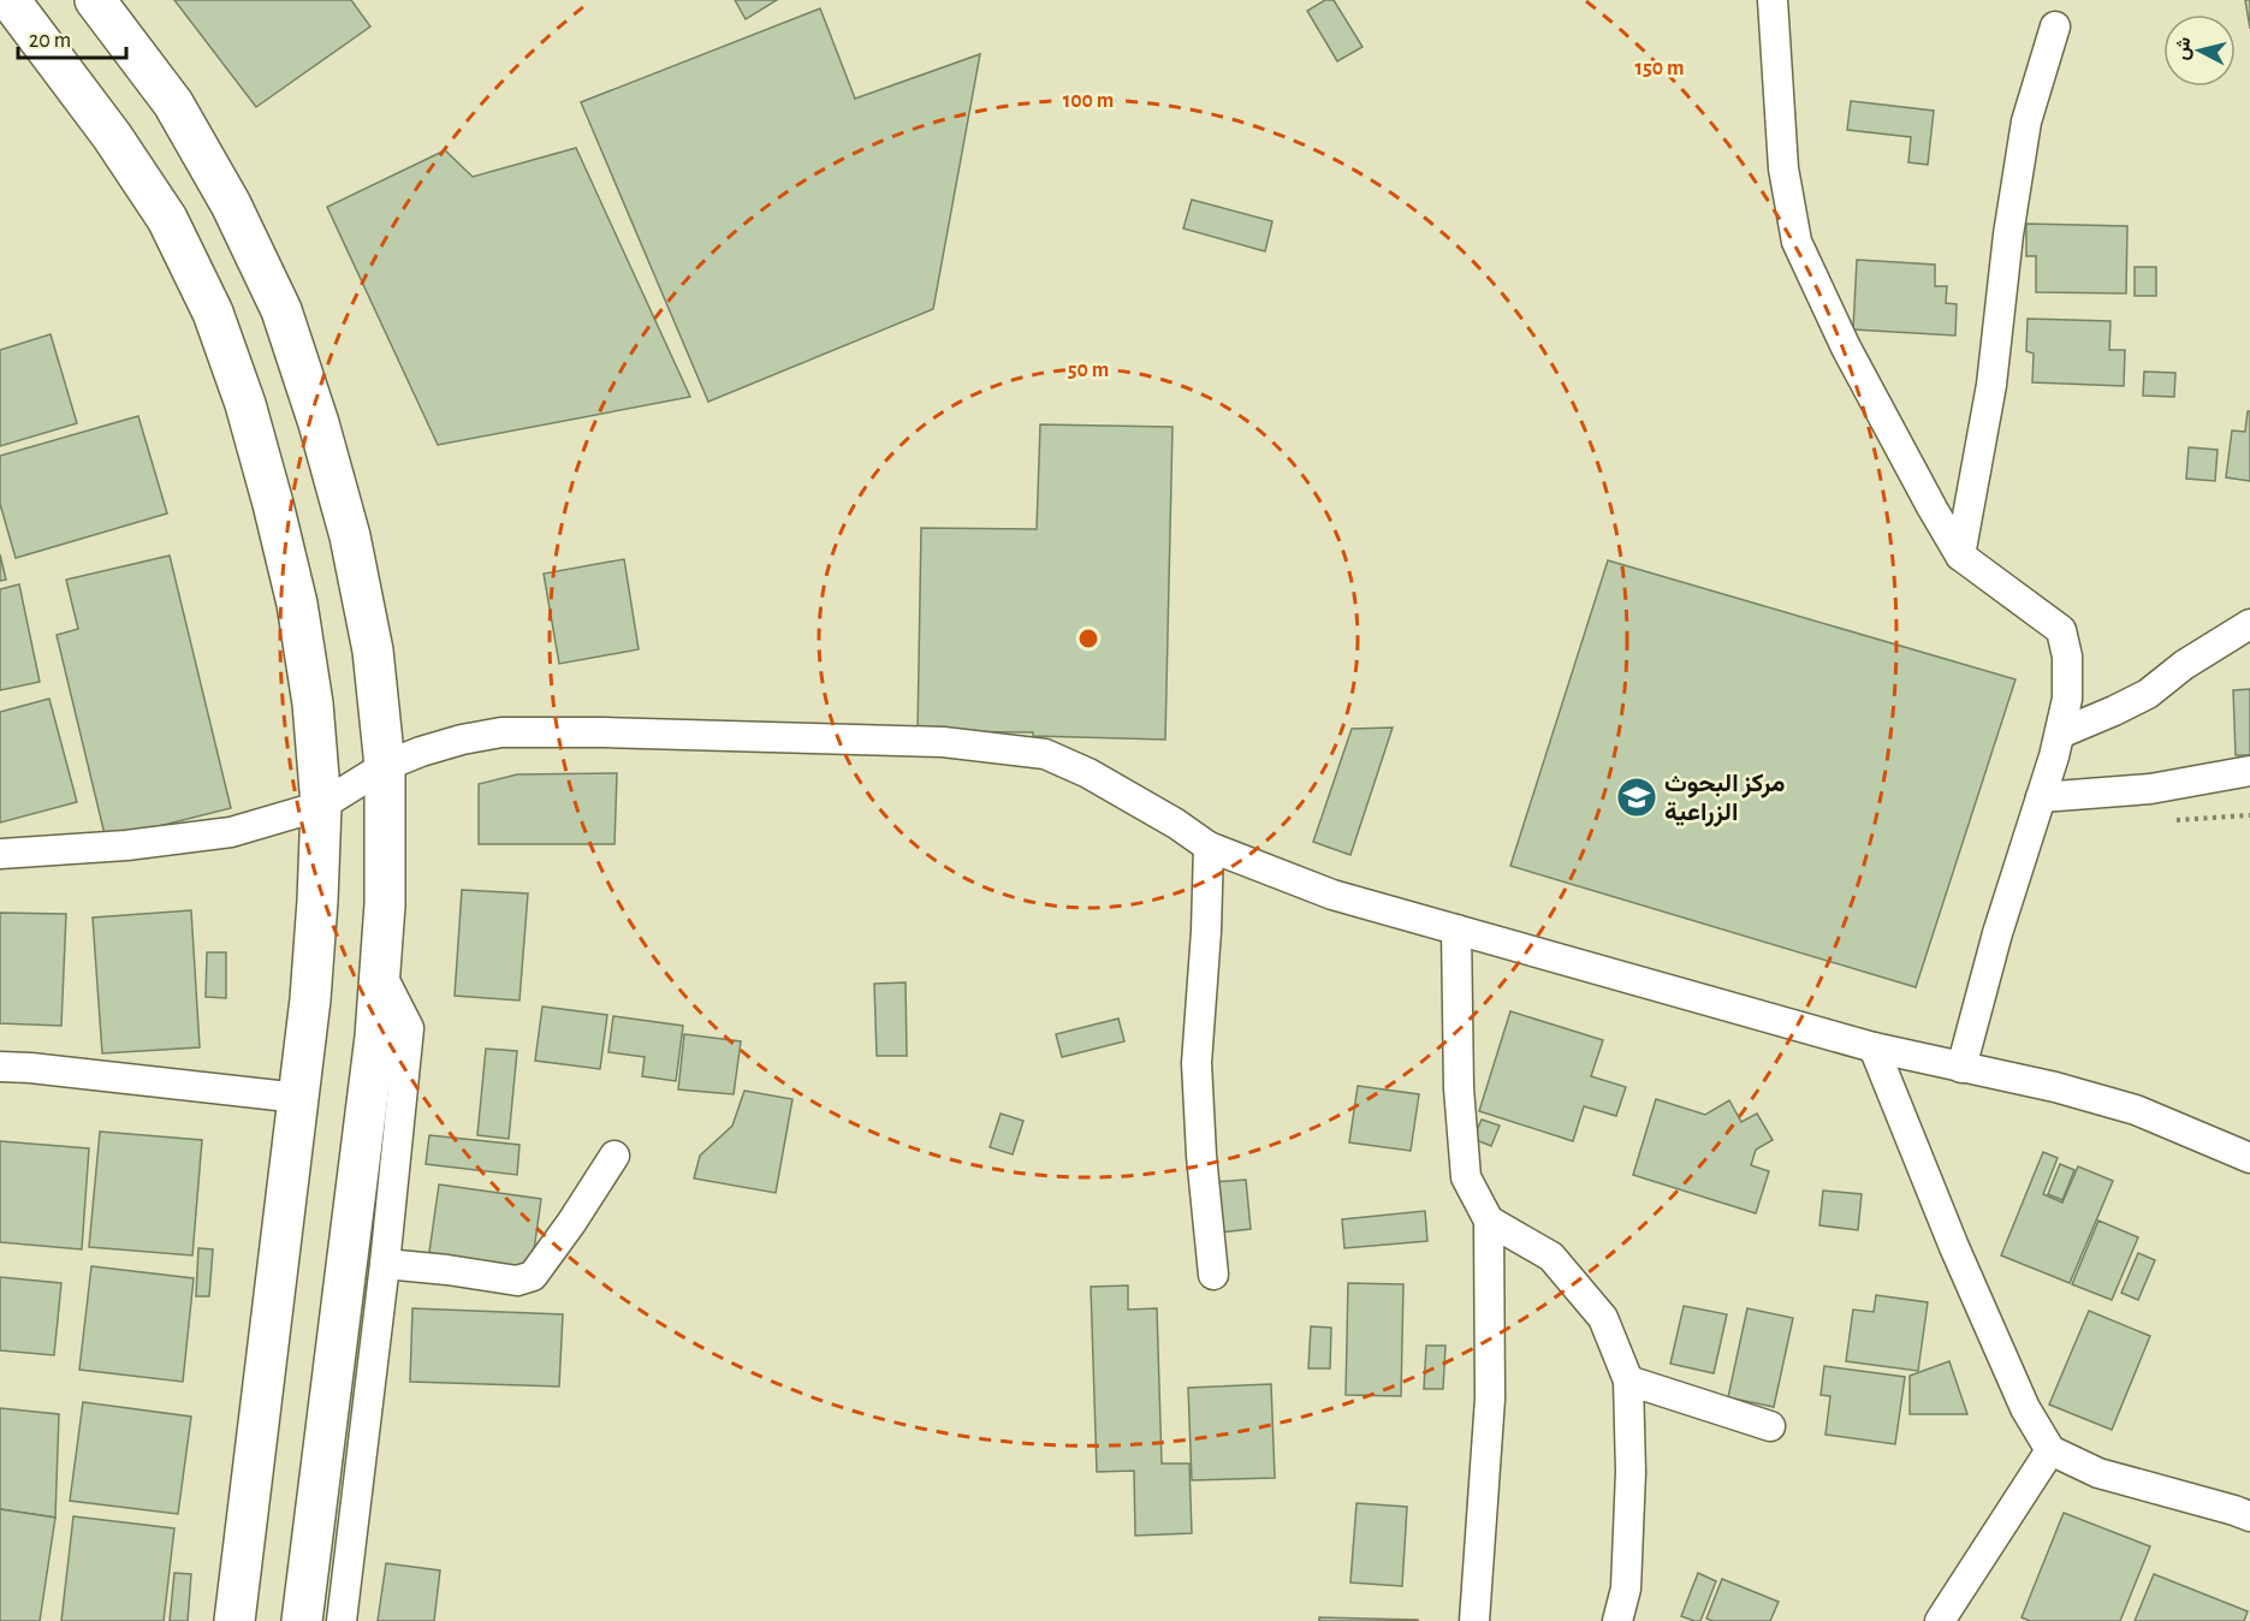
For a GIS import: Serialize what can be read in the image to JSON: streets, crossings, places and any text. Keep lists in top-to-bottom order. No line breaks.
{"places":{"school or university":["مركز البحوث الزراعية"]},"scale_bar":"20 m","north":"left","rings":["150 m","100 m","50 m"]}
